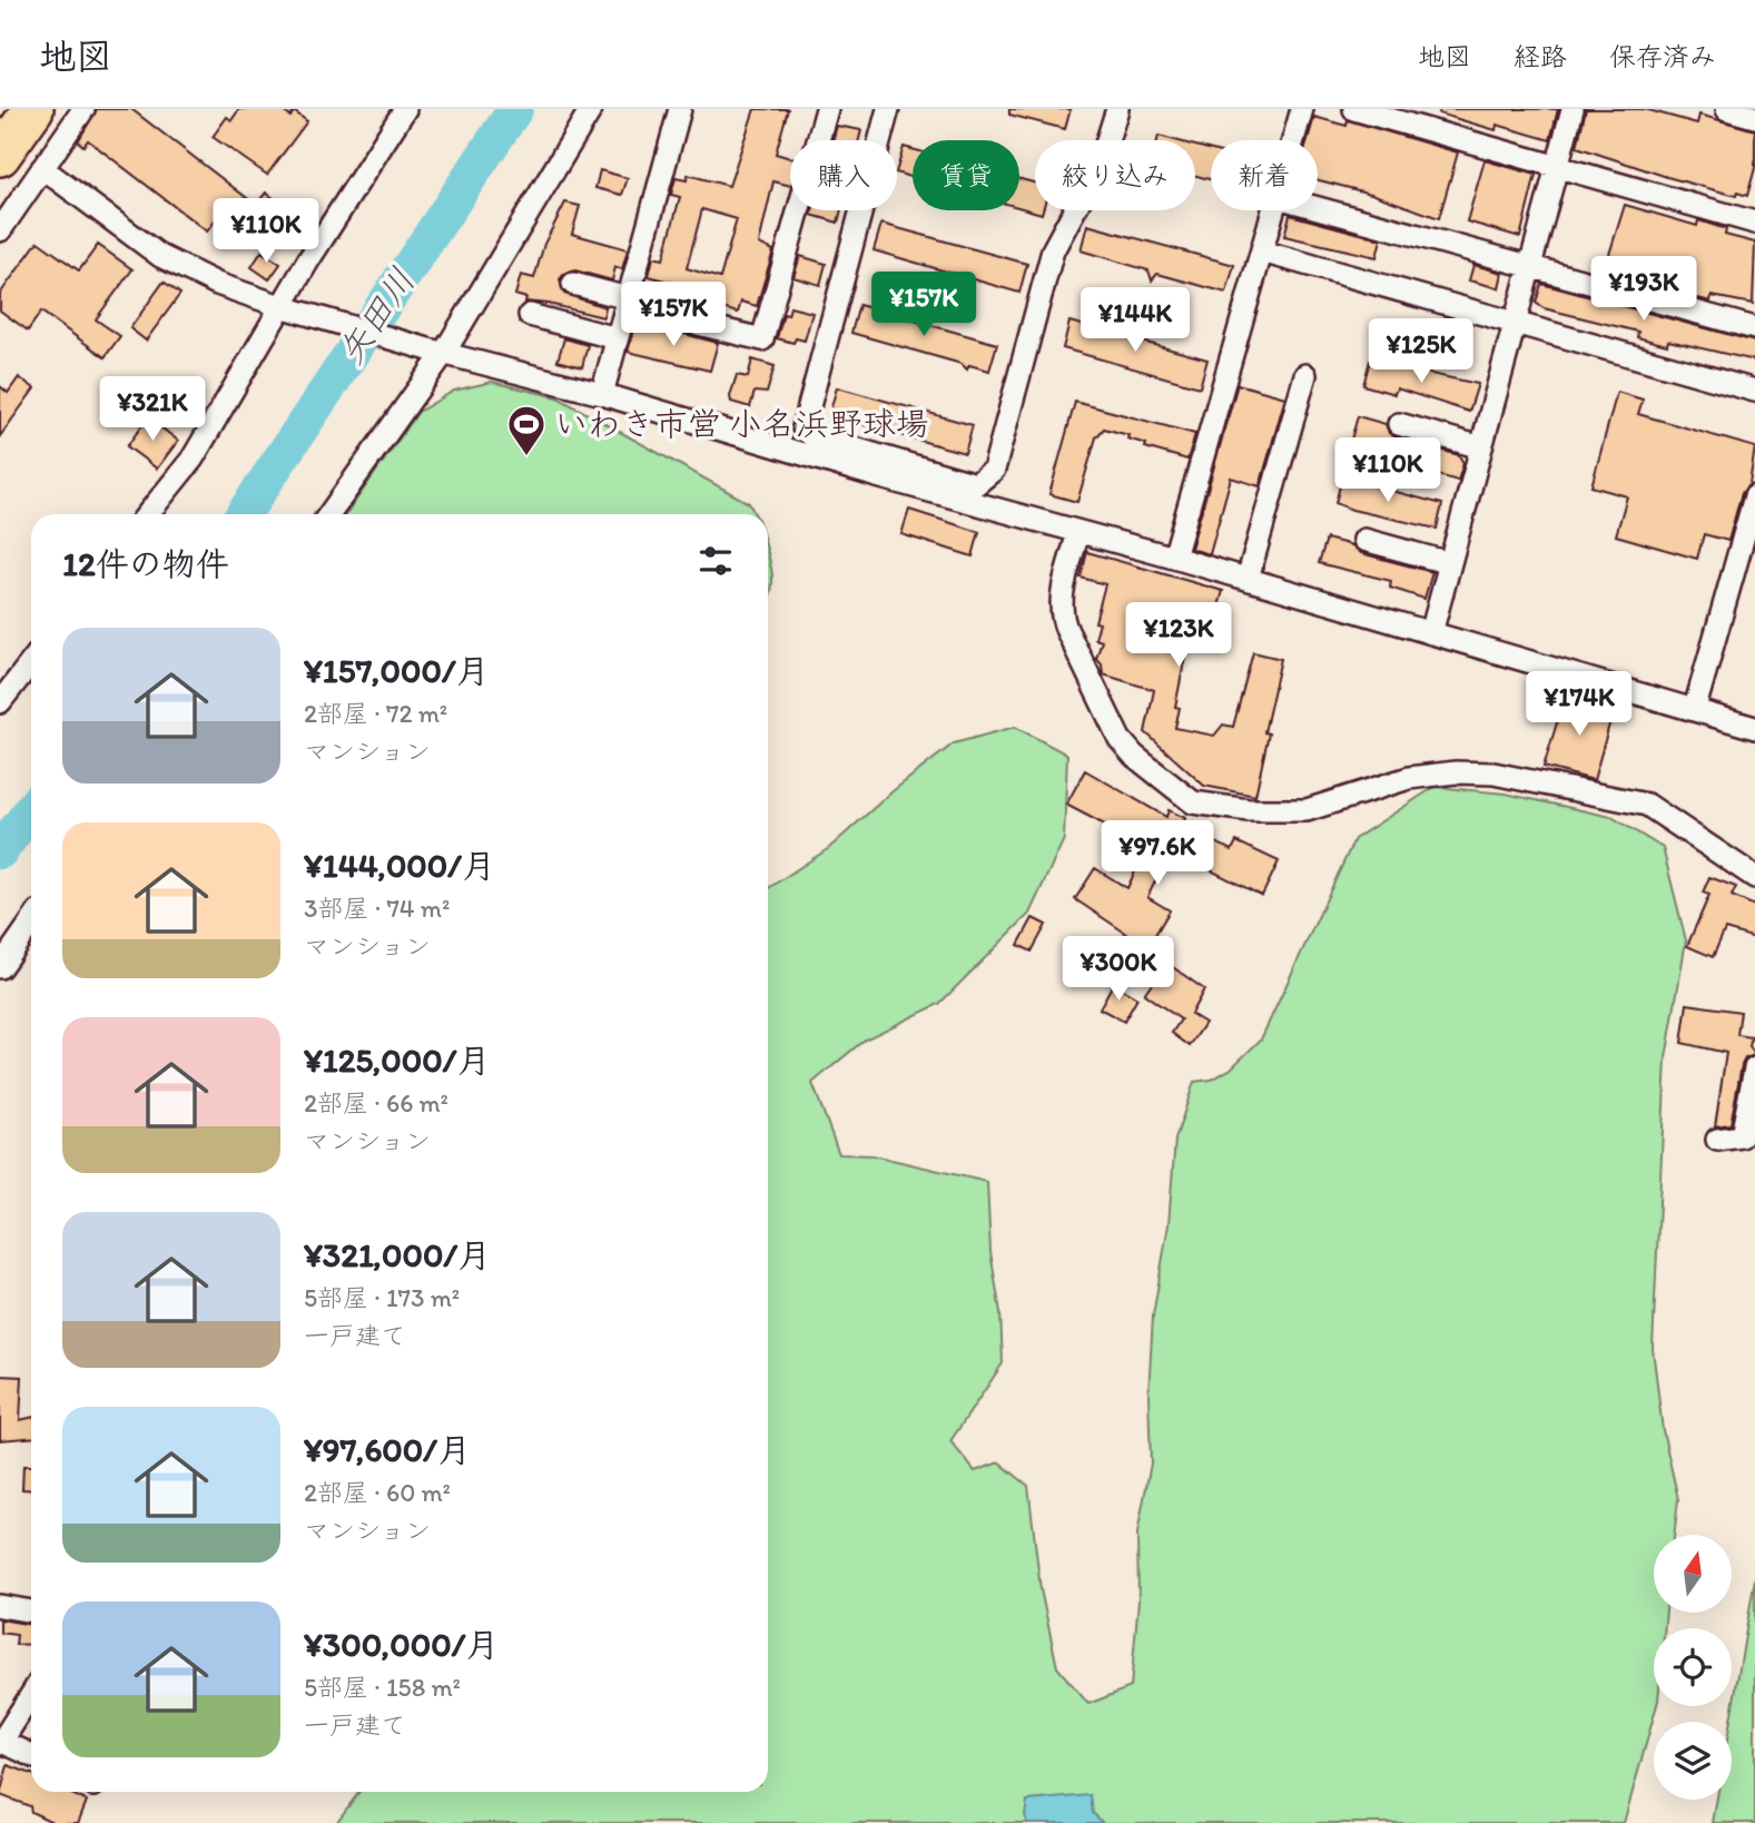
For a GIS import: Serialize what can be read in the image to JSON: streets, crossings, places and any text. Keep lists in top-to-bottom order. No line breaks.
{"water":["矢田川"],"places":{"sports":["いわき市営 小名浜野球場"]},"north":"top","page":{"header":"地図","nav":["地図","経路","保存済み"],"chip":["購入","賃貸","絞り込み","新着"],"price":["¥110K","¥193K","¥157K","¥157K","¥144K","¥125K","¥321K","¥110K","¥123K","¥174K","¥97.6K","¥300K"],"heading":"12件の物件","list":[{"name":"¥157,000/月","note":"2部屋 · 72 m² · マンション"},{"name":"¥144,000/月","note":"3部屋 · 74 m² · マンション"},{"name":"¥125,000/月","note":"2部屋 · 66 m² · マンション"},{"name":"¥321,000/月","note":"5部屋 · 173 m² · 一戸建て"},{"name":"¥97,600/月","note":"2部屋 · 60 m² · マンション"},{"name":"¥300,000/月","note":"5部屋 · 158 m² · 一戸建て"}]}}
